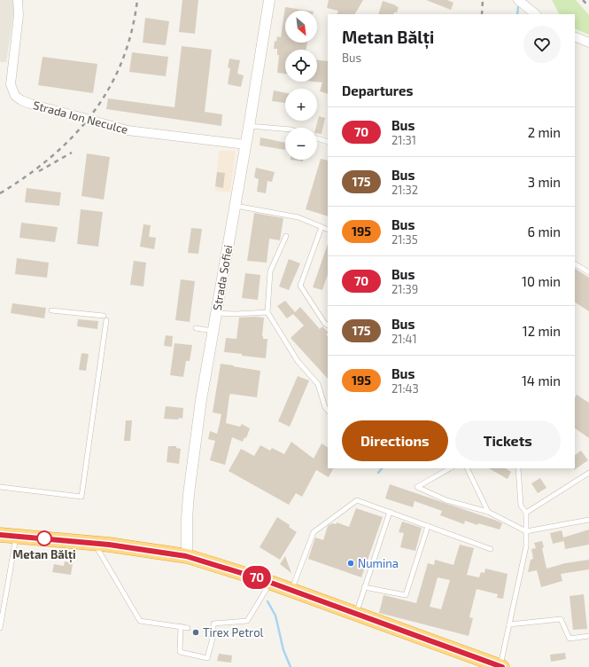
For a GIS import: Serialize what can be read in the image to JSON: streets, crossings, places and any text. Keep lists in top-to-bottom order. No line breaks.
{"streets":{"street":["Strada Ion Neculce","Strada Sofiei"]},"crossings":[["Strada Ion Neculce","Strada Sofiei"]],"places":["Metan Bălți","Numina","Tirex Petrol"],"lines":["bus line 70"],"north":"bottom right","page":{"on_map":"70","map_buttons":["+","−"],"heading":[["Metan Bălți","Bus"],"Departures"],"list":[{"mark":"70","name":"Bus","note":"21:31","value":"2 min"},{"mark":"175","name":"Bus","note":"21:32","value":"3 min"},{"mark":"195","name":"Bus","note":"21:35","value":"6 min"},{"mark":"70","name":"Bus","note":"21:39","value":"10 min"},{"mark":"175","name":"Bus","note":"21:41","value":"12 min"},{"mark":"195","name":"Bus","note":"21:43","value":"14 min"}],"buttons":["Directions","Tickets"]}}
